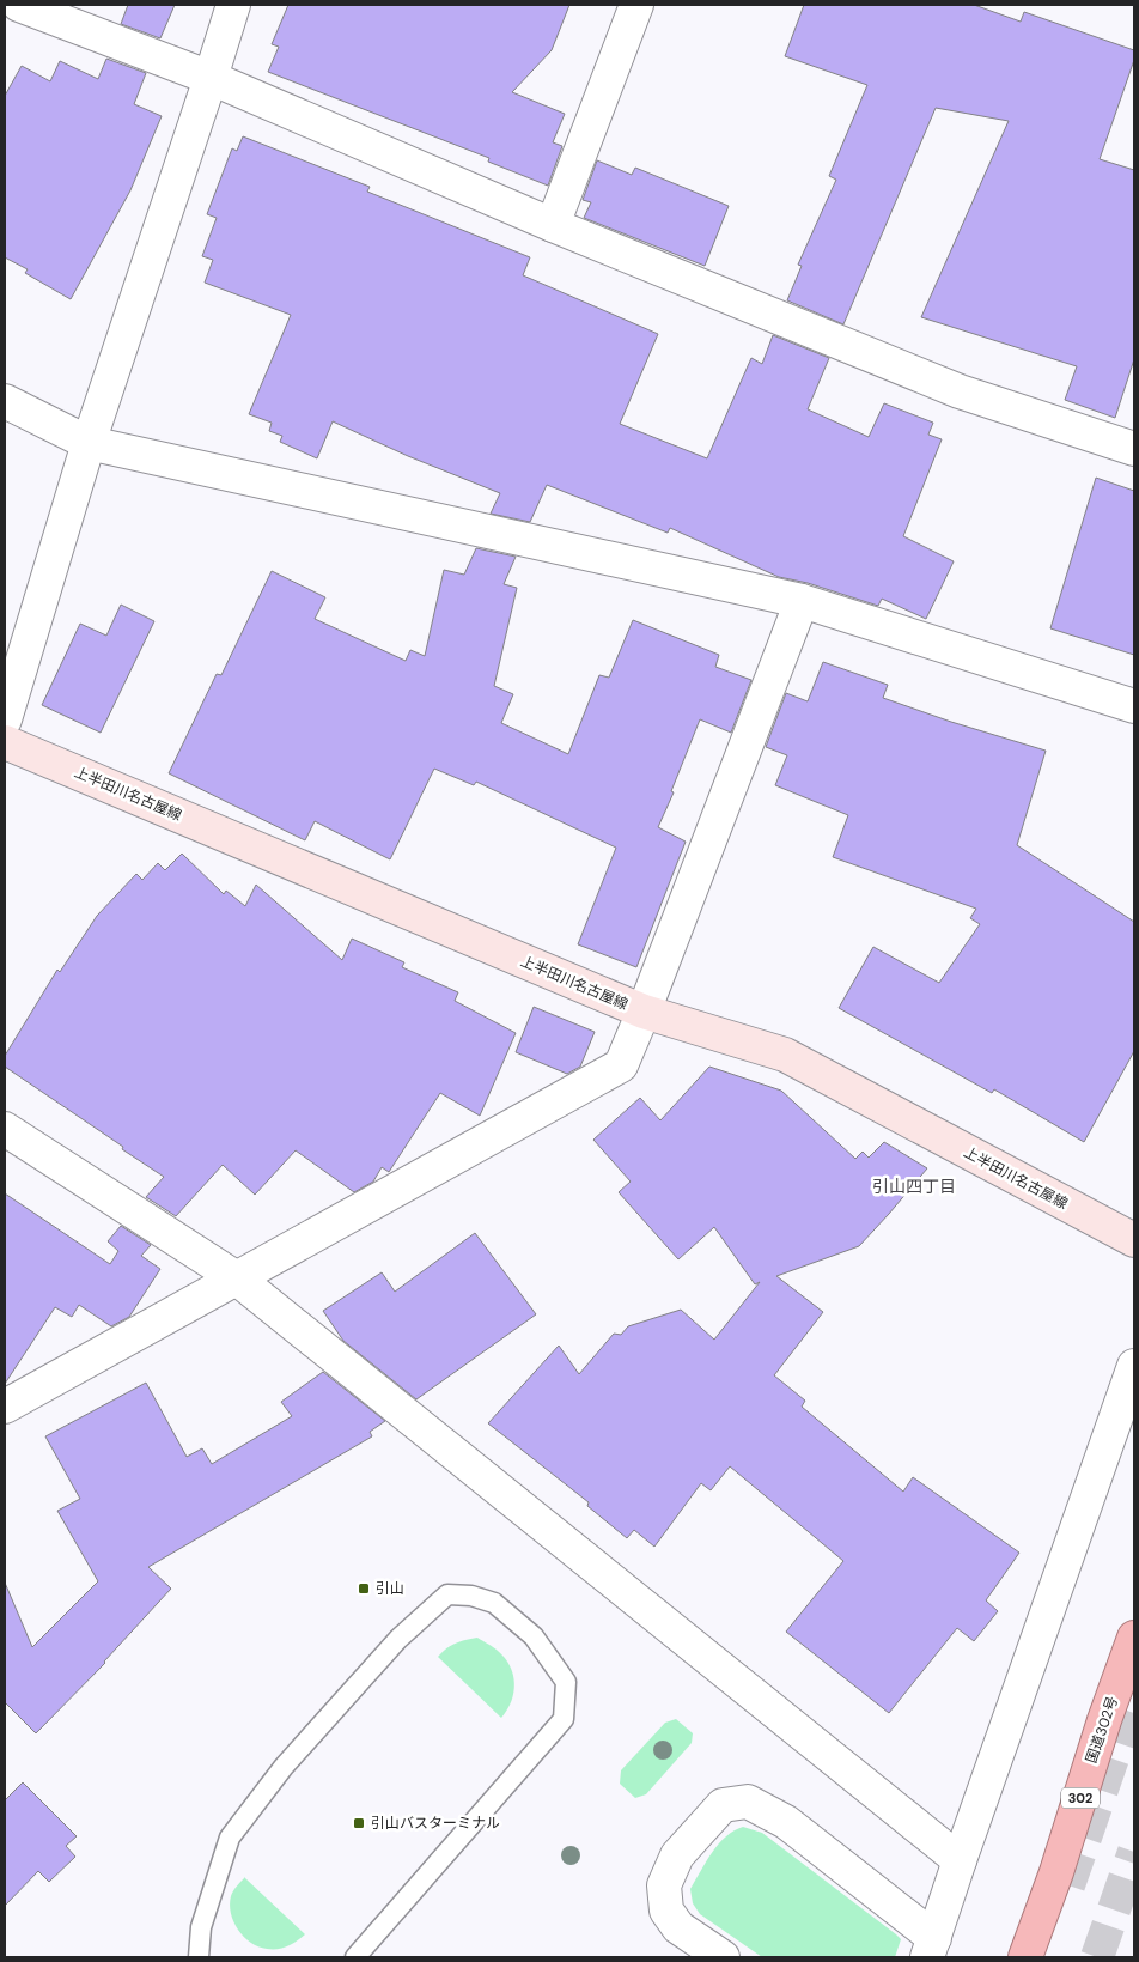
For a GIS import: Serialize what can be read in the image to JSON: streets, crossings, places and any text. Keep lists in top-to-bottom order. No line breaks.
{"streets":{"highway":["国道302号","302"],"main road":["上半田川名古屋線"]},"districts":["引山四丁目"],"places":{"transit":["引山","引山バスターミナル"]}}
